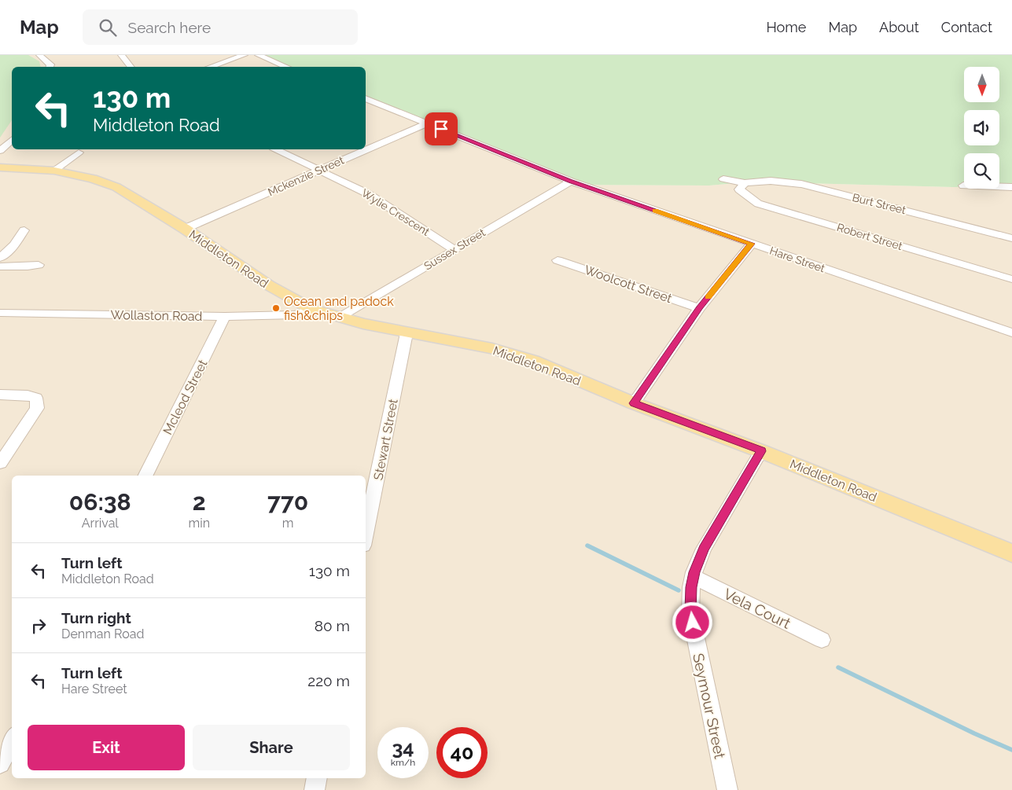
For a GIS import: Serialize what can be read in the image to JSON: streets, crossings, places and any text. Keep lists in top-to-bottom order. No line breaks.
{"streets":{"main road":["Middleton Road"],"street":["Mckenzie Street","Burt Street","Wylie Crescent","Robert Street","Sussex Street","Hare Street","Woolcott Street","Wollaston Road","Mcleod Street","Stewart Street","Vela Court","Seymour Street"]},"crossings":[["Mckenzie Street","Wylie Crescent"],["Mckenzie Street","Middleton Road"],["Mckenzie Street","Hare Street"],["Burt Street","Robert Street"],["Wylie Crescent","Sussex Street"],["Sussex Street","Middleton Road"],["Sussex Street","Hare Street"],["Middleton Road","Wollaston Road"],["Middleton Road","Stewart Street"],["Middleton Road","Seymour Street"],["Wollaston Road","Mcleod Street"],["Vela Court","Seymour Street"]],"places":["Ocean and padock fish&chips"],"north":"bottom","page":{"header":"Map","search":"Search here","nav":["Home","Map","About","Contact"],"turn":["130 m","Middleton Road"],"eta":["06:38","Arrival","2","min","770","m"],"list":[{"name":"Turn left","note":"Middleton Road","value":"130 m"},{"name":"Turn right","note":"Denman Road","value":"80 m"},{"name":"Turn left","note":"Hare Street","value":"220 m"}],"buttons":["Exit","Share"],"speed":"34 km/h","limit":"40"}}
